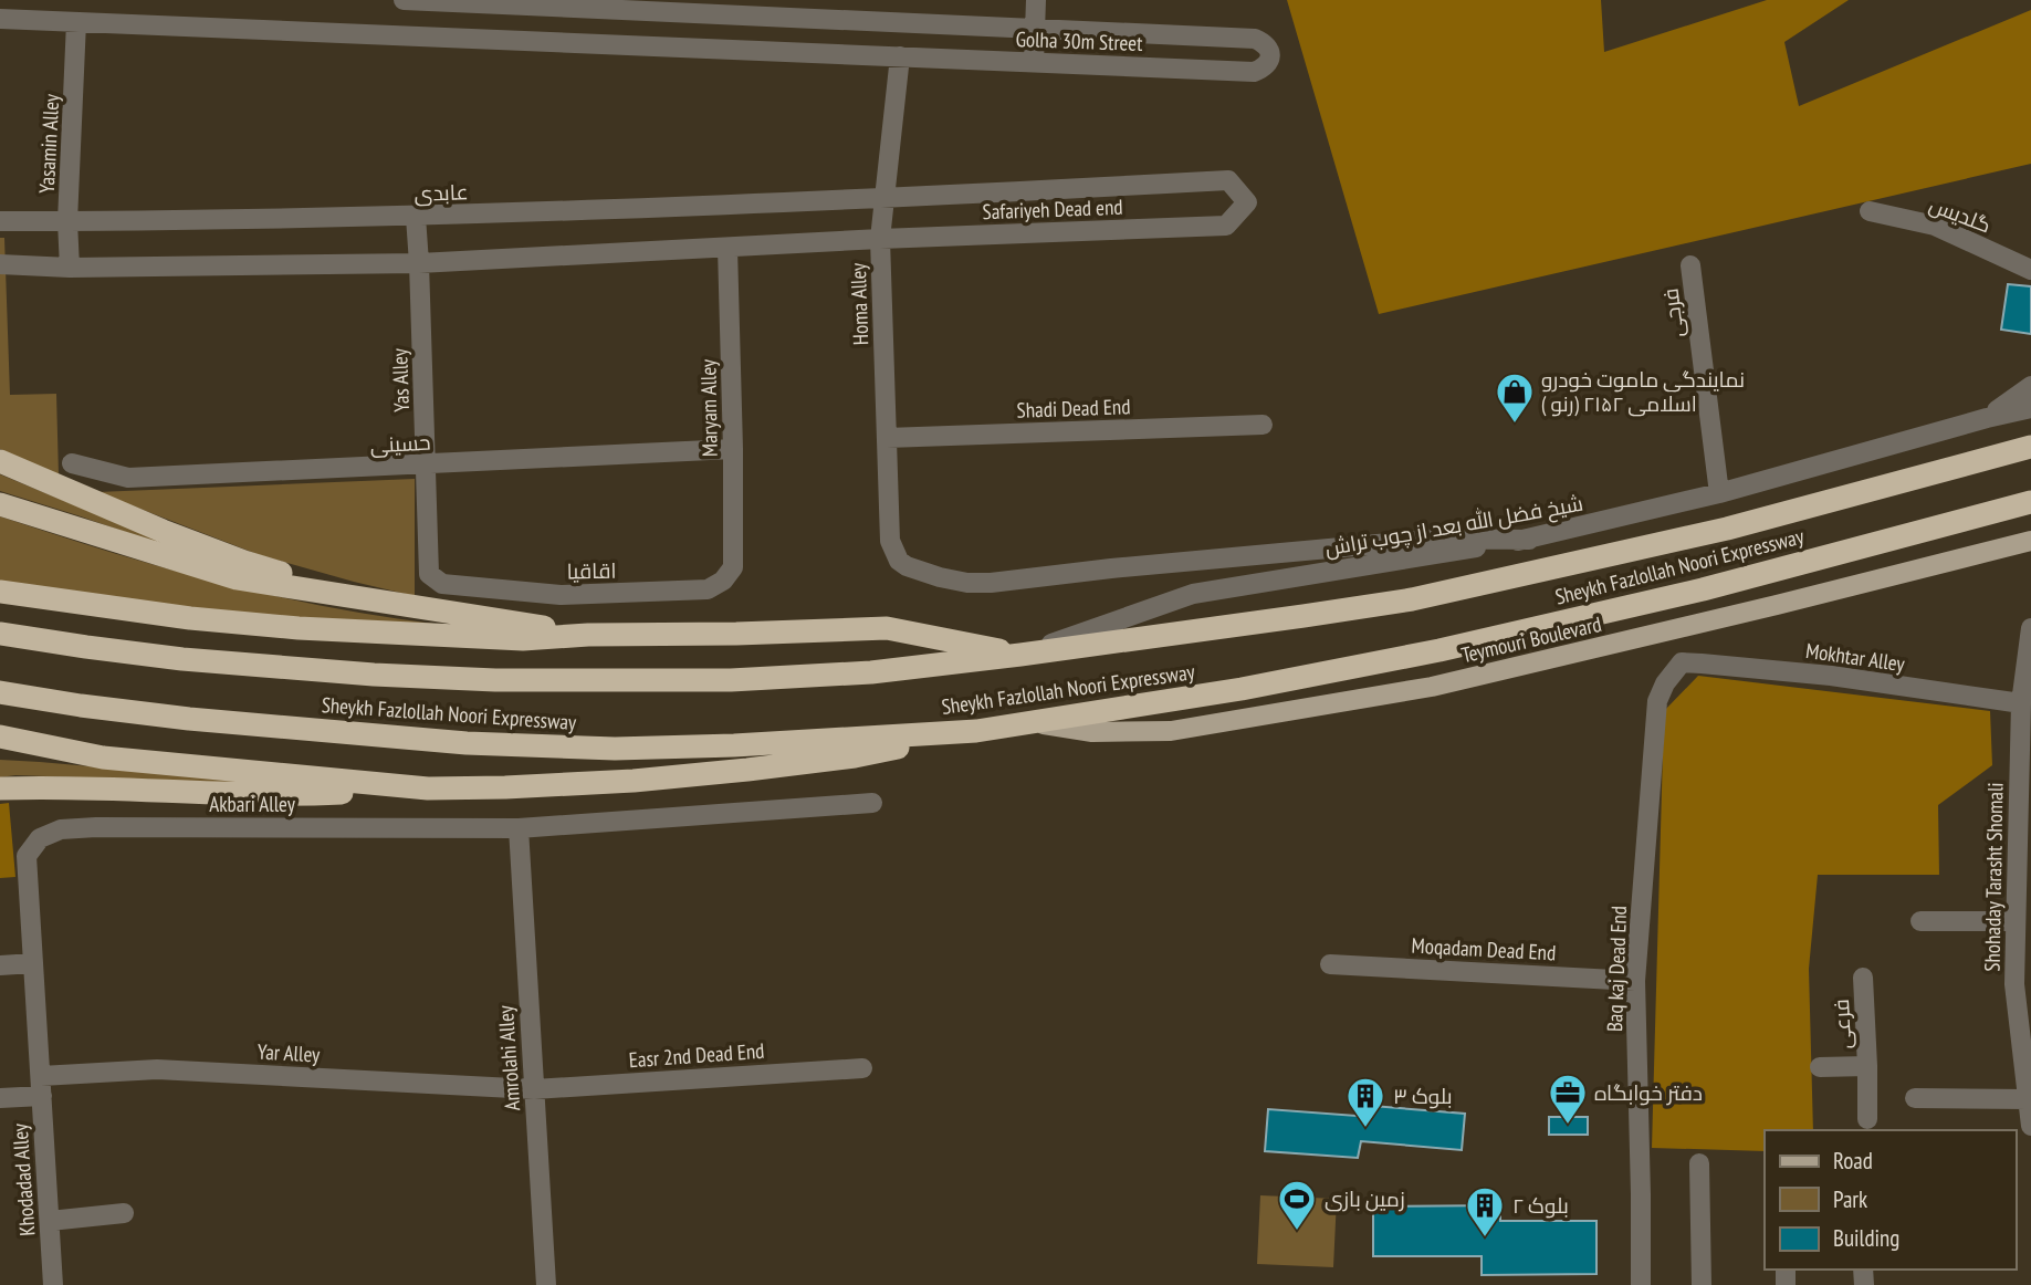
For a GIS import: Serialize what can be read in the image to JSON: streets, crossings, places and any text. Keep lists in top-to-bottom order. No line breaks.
{"streets":{"highway":["Sheykh Fazlollah Noori Expressway"],"main road":["Teymouri Boulevard"],"street":["Golha 30m Street","Yasamin Alley","عابدی","Safariyeh Dead end","گلدیس","Homa Alley","فرجی","Yas Alley","Maryam Alley","Shadi Dead End","حسینی","شیخ فضل الله بعد از چوب تراش","اقاقیا","Mokhtar Alley","Akbari Alley","Shohaday Tarasht Shomali","Moqadam Dead End","Baq kaj Dead End","فرعی","Yar Alley","Easr 2nd Dead End","Amrolahi Alley","Khodadad Alley"]},"crossings":[["Golha 30m Street","Yasamin Alley"],["Golha 30m Street","Homa Alley"],["Yasamin Alley","عابدی"],["عابدی","Safariyeh Dead end"],["عابدی","Homa Alley"],["عابدی","Yas Alley"],["Safariyeh Dead end","Homa Alley"],["Homa Alley","Shadi Dead End"],["Homa Alley","شیخ فضل الله بعد از چوب تراش"],["فرجی","شیخ فضل الله بعد از چوب تراش"],["Yas Alley","حسینی"],["Yas Alley","اقاقیا"],["Maryam Alley","حسینی"],["Maryam Alley","اقاقیا"],["شیخ فضل الله بعد از چوب تراش","Sheykh Fazlollah Noori Expressway"],["Sheykh Fazlollah Noori Expressway","Teymouri Boulevard"],["Mokhtar Alley","Shohaday Tarasht Shomali"],["Mokhtar Alley","Baq kaj Dead End"],["Akbari Alley","Amrolahi Alley"],["Akbari Alley","Khodadad Alley"],["Moqadam Dead End","Baq kaj Dead End"],["Yar Alley","Easr 2nd Dead End"],["Yar Alley","Amrolahi Alley"],["Yar Alley","Khodadad Alley"],["Easr 2nd Dead End","Amrolahi Alley"]],"places":{"shop":["نمایندگی ماموت خودرو ( رنو) اسلامی ۲۱۵۲"],"office":["دفتر خوابگاه"],"building":["بلوک ۳","بلوک ۲"],"sports":["زمین بازی"]},"legend":["Road","Park","Building"]}
